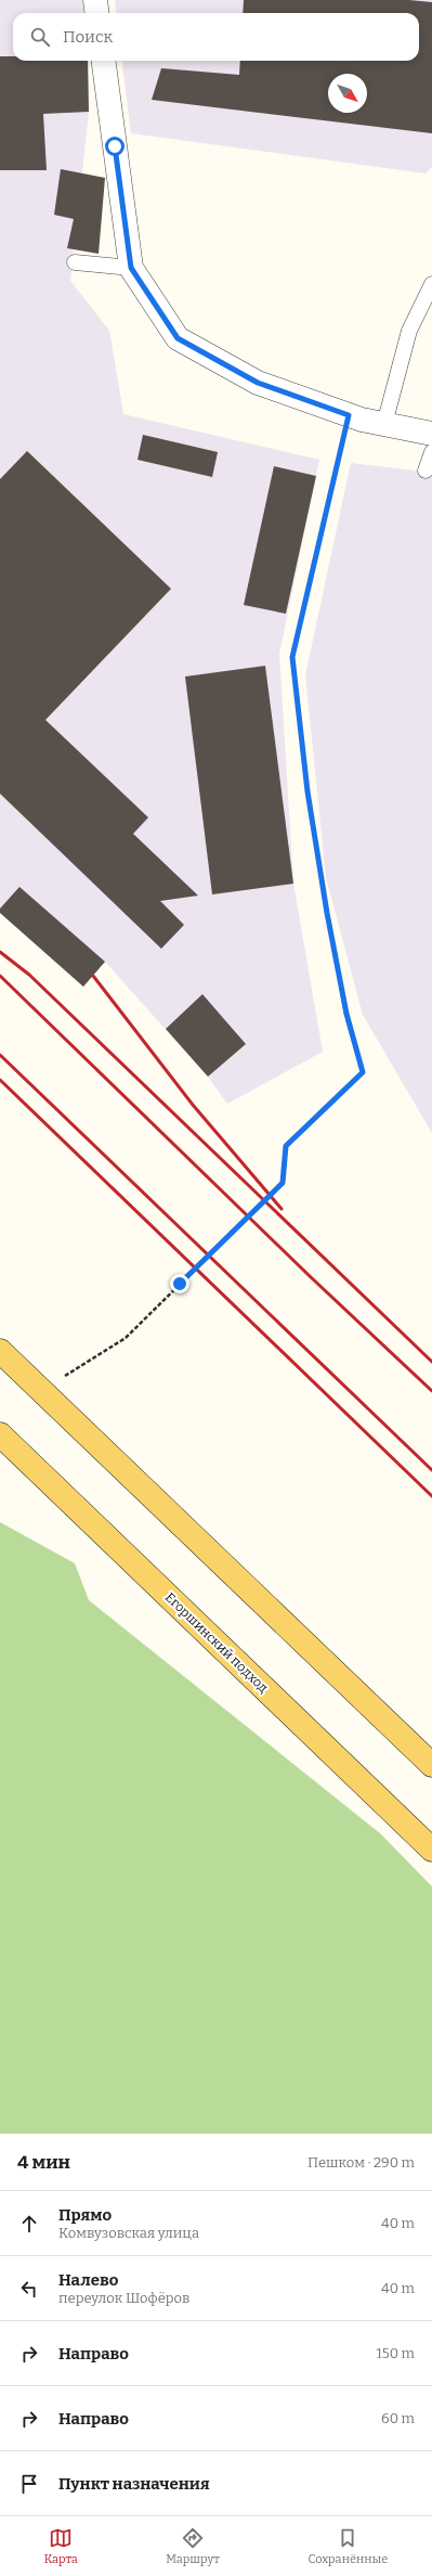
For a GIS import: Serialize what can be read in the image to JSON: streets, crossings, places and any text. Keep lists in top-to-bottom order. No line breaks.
{"streets":{"main road":["Егоршинский подход"]},"north":"bottom right","page":{"search":"Поиск","heading":["4 мин","Пешком · 290 m"],"list":[["Прямо","Комвузовская улица","40 m"],["Налево","переулок Шофёров","40 m"],["Направо","150 m"],["Направо","60 m"],"Пункт назначения"],"nav":["Карта","Маршрут","Сохранённые"]}}
